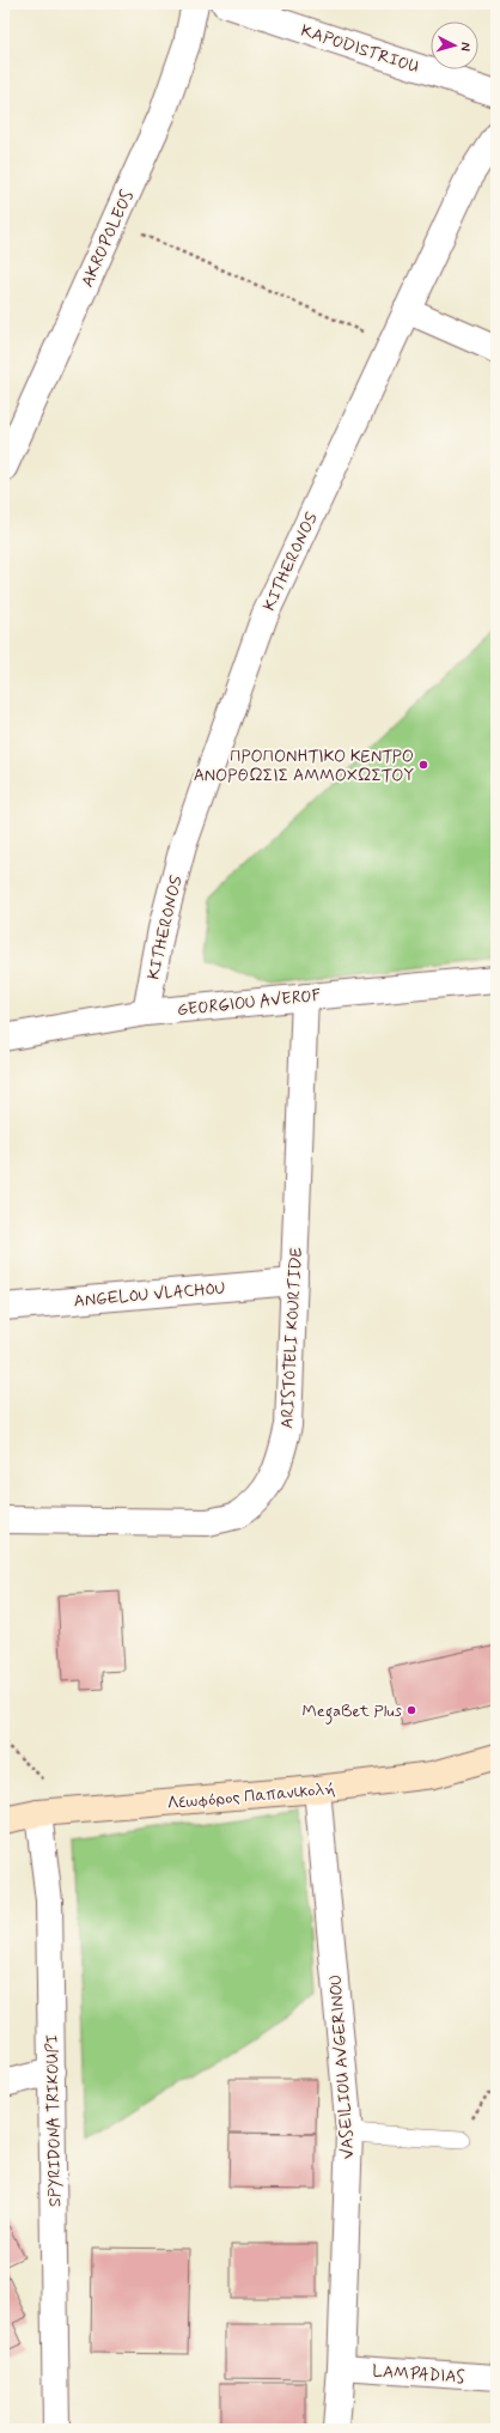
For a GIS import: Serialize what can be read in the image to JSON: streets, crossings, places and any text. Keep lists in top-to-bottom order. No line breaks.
{"streets":{"street":["KAPODISTRIOU","AKROPOLEOS","KITHERONOS","GEORGIOU AVEROF","ANGELOU VLACHOU","ARISTOTELI KOURTIDE","Λεωφόρος Παπανικολή","VASEILIOU AVGERINOU","SPYRIDONA TRIKOUPI","LAMPADIAS"]},"crossings":[["KITHERONOS","GEORGIOU AVEROF"],["GEORGIOU AVEROF","ARISTOTELI KOURTIDE"],["ANGELOU VLACHOU","ARISTOTELI KOURTIDE"],["Λεωφόρος Παπανικολή","VASEILIOU AVGERINOU"],["Λεωφόρος Παπανικολή","SPYRIDONA TRIKOUPI"],["VASEILIOU AVGERINOU","LAMPADIAS"]],"places":["ΠΡΟΠΟΝΗΤΙΚΟ ΚΕΝΤΡΟ ΑΝΟΡΘΩΣΙΣ ΑΜΜΟΧΩΣΤΟΥ","MegaBet Plus"],"north":"right"}
